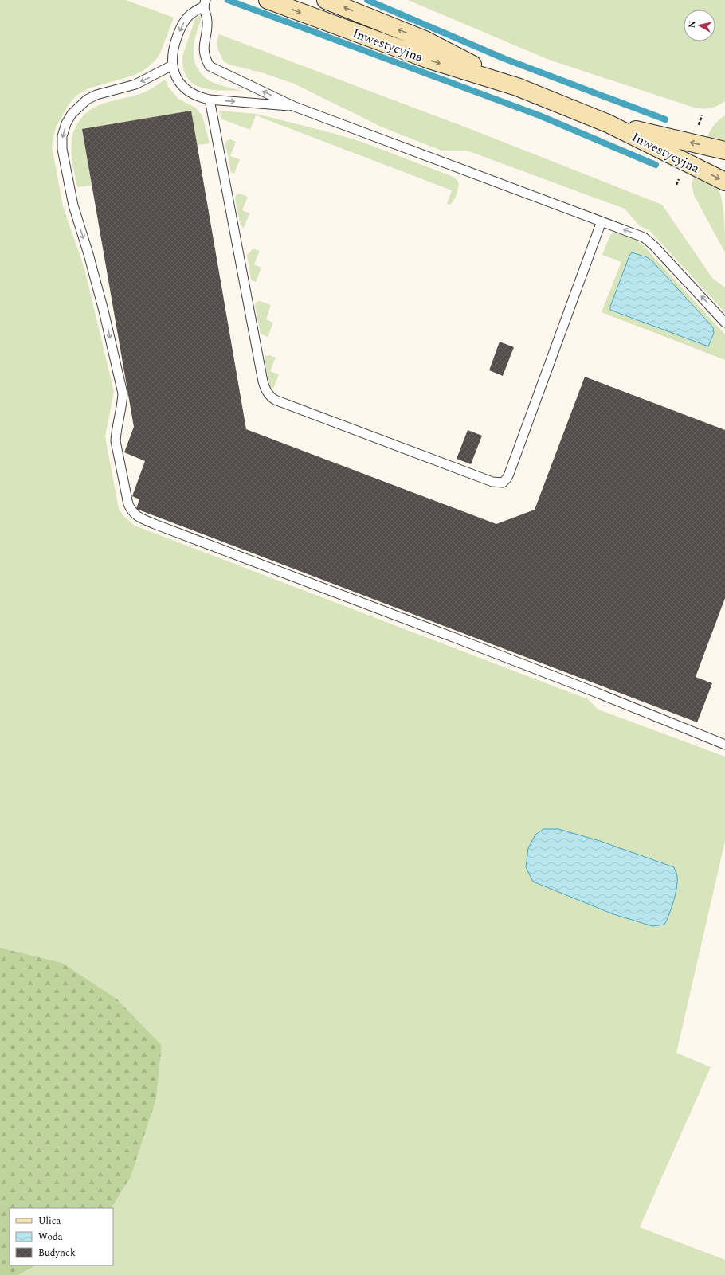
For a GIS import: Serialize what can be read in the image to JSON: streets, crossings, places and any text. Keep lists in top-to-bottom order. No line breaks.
{"streets":{"main road":["Inwestycyjna"]},"legend":["Ulica","Woda","Budynek"],"north":"left"}
